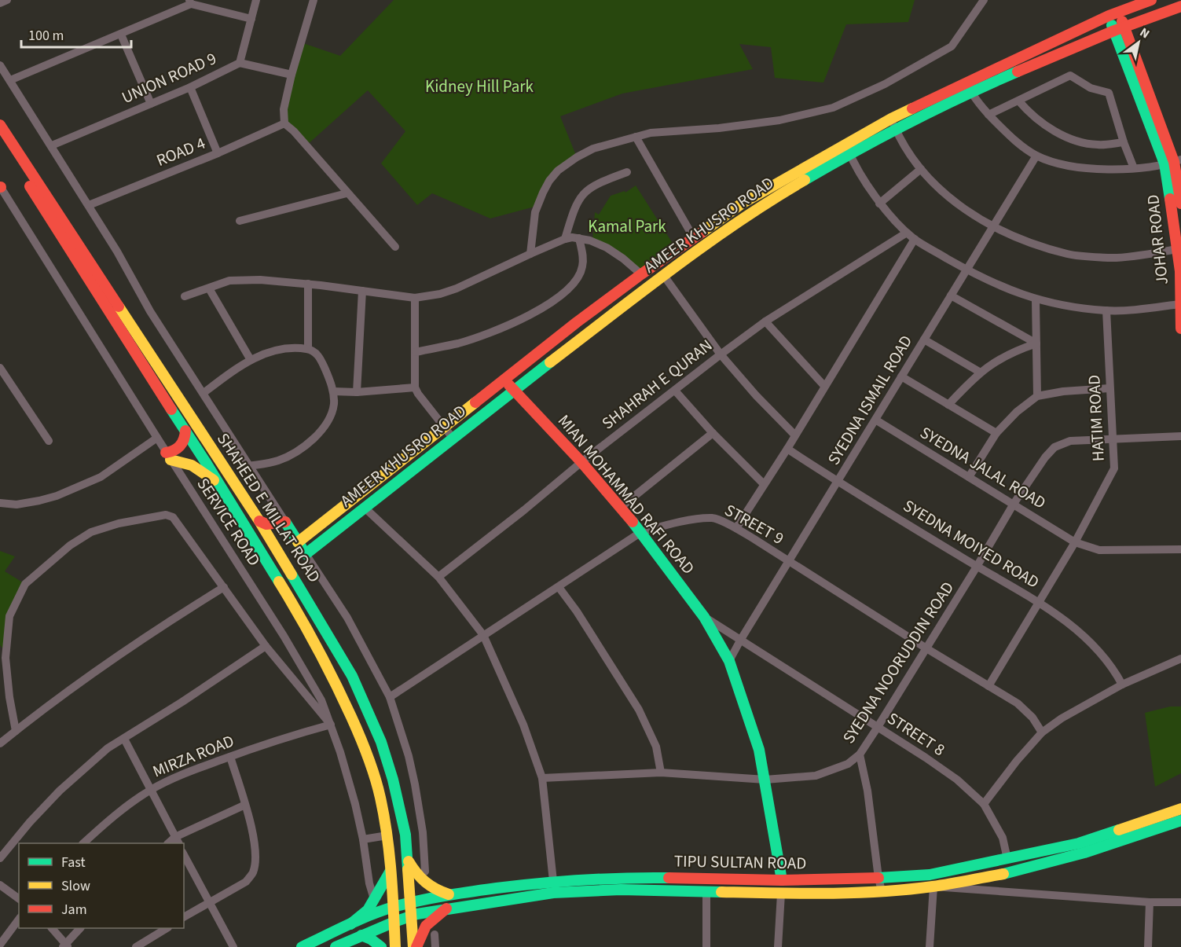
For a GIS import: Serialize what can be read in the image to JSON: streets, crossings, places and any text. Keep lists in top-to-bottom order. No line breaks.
{"streets":{"main road":["AMEER KHUSRO ROAD","JOHAR ROAD","MIAN MOHAMMAD RAFI ROAD","SHAHEED E MILLAT ROAD","TIPU SULTAN ROAD"],"street":["UNION ROAD 9","ROAD 4","SHAHRAH E QURAN","SYEDNA ISMAIL ROAD","HATIM ROAD","SYEDNA JALAL ROAD","SERVICE ROAD","STREET 9","SYEDNA MOIYED ROAD","SYEDNA NOORUDDIN ROAD","STREET 8","MIRZA ROAD"]},"crossings":[["AMEER KHUSRO ROAD","JOHAR ROAD"],["AMEER KHUSRO ROAD","MIAN MOHAMMAD RAFI ROAD"],["SHAHRAH E QURAN","MIAN MOHAMMAD RAFI ROAD"],["SYEDNA ISMAIL ROAD","SYEDNA JALAL ROAD"],["SYEDNA ISMAIL ROAD","MIAN MOHAMMAD RAFI ROAD"],["SYEDNA ISMAIL ROAD","STREET 9"],["SYEDNA ISMAIL ROAD","SYEDNA MOIYED ROAD"],["SYEDNA ISMAIL ROAD","STREET 8"],["HATIM ROAD","SYEDNA JALAL ROAD"],["HATIM ROAD","STREET 9"],["HATIM ROAD","SYEDNA MOIYED ROAD"],["HATIM ROAD","SYEDNA NOORUDDIN ROAD"],["SYEDNA JALAL ROAD","SYEDNA NOORUDDIN ROAD"],["MIAN MOHAMMAD RAFI ROAD","STREET 9"],["MIAN MOHAMMAD RAFI ROAD","SYEDNA NOORUDDIN ROAD"],["MIAN MOHAMMAD RAFI ROAD","STREET 8"],["MIAN MOHAMMAD RAFI ROAD","TIPU SULTAN ROAD"],["SHAHEED E MILLAT ROAD","TIPU SULTAN ROAD"],["SERVICE ROAD","MIRZA ROAD"],["STREET 9","SYEDNA NOORUDDIN ROAD"],["SYEDNA MOIYED ROAD","SYEDNA NOORUDDIN ROAD"],["SYEDNA NOORUDDIN ROAD","STREET 8"],["STREET 8","TIPU SULTAN ROAD"]],"parks":["Kidney Hill Park","Kamal Park"],"legend":["Fast","Slow","Jam"],"scale_bar":"100 m","north":"top right"}
